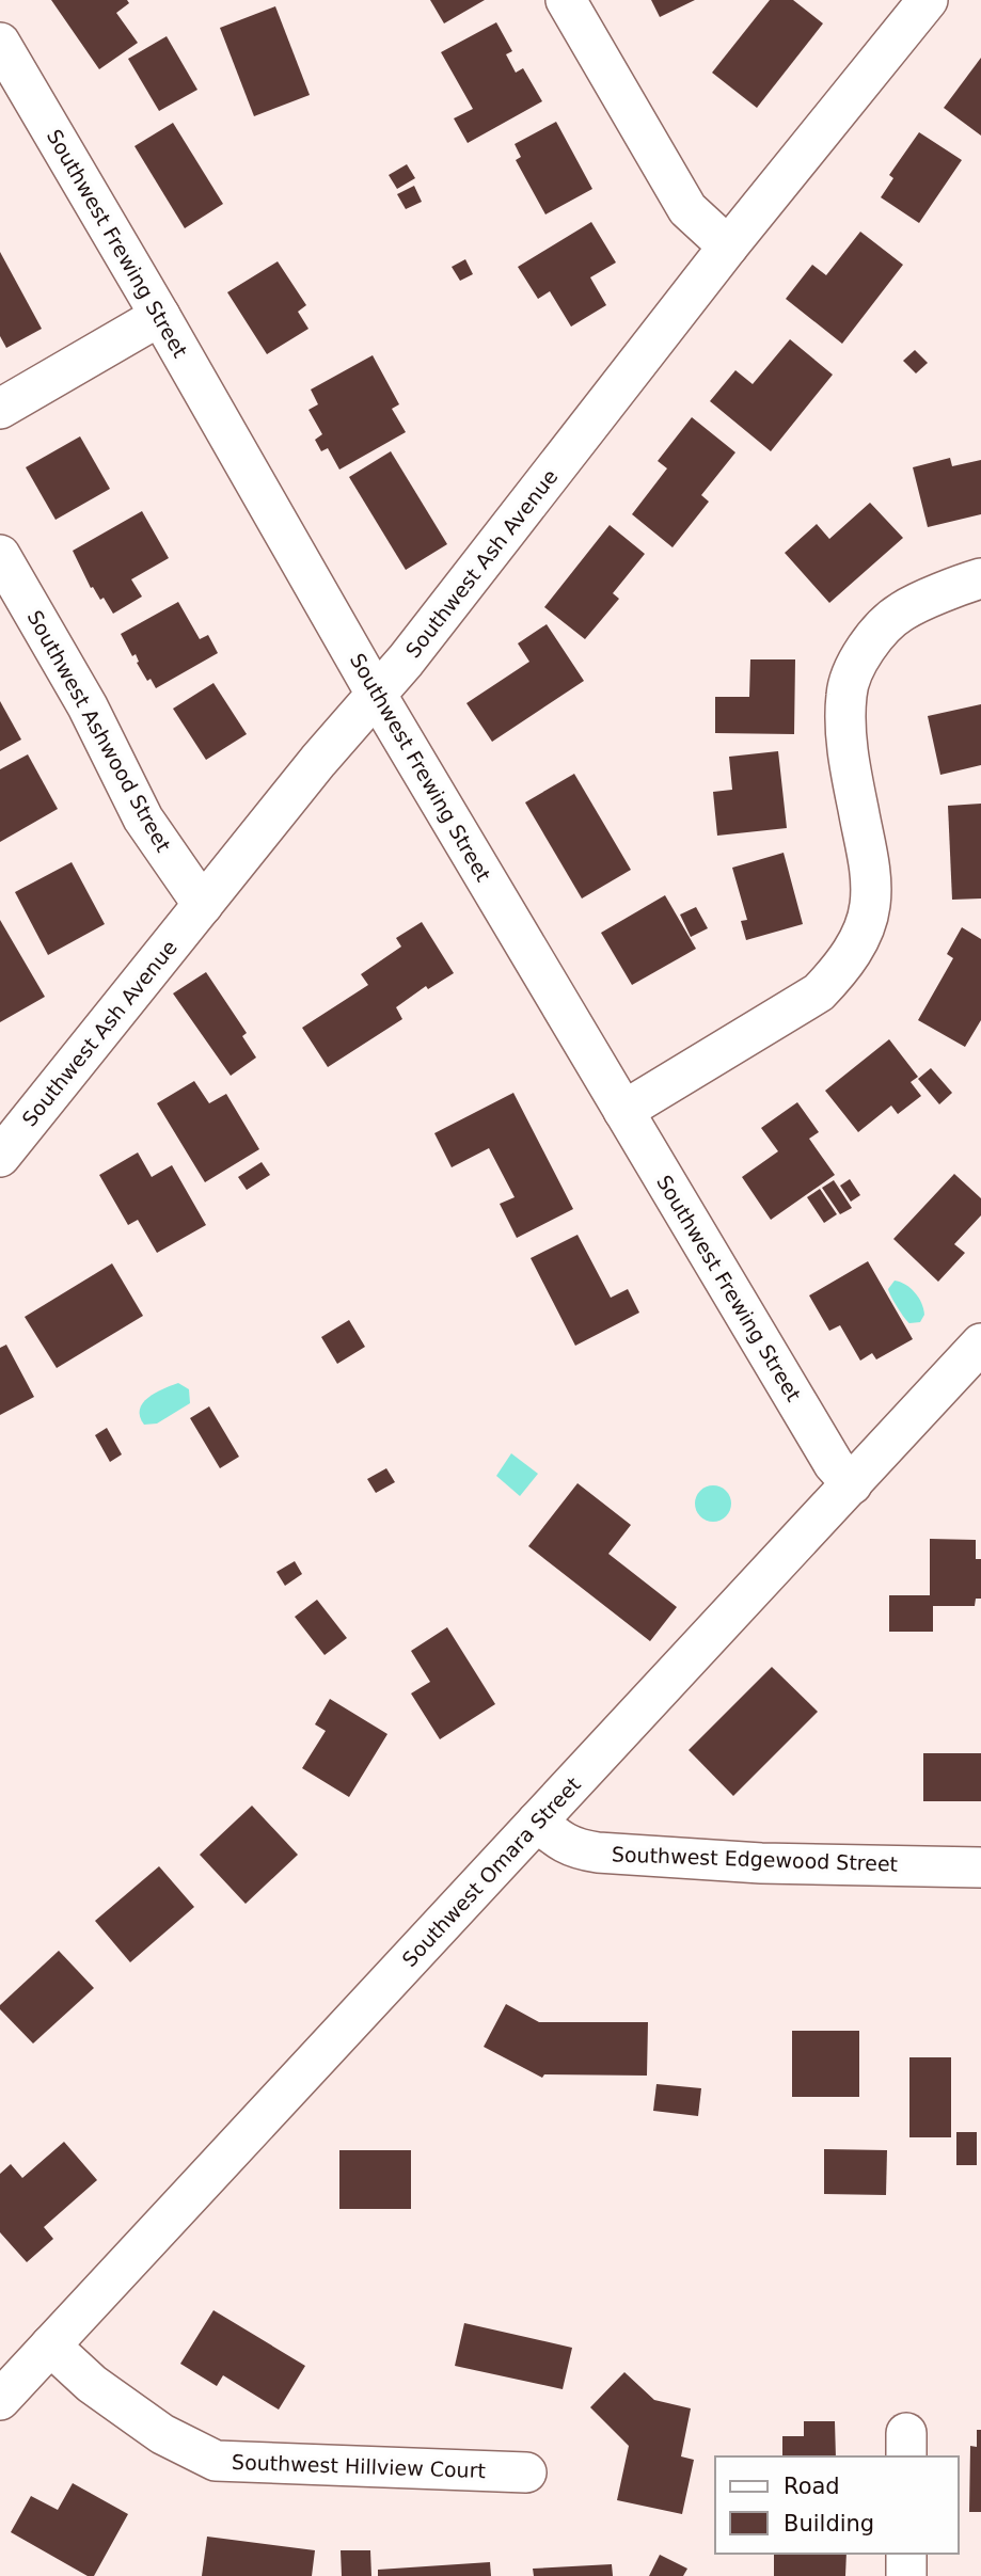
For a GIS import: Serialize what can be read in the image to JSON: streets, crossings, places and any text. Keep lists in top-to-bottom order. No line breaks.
{"streets":{"street":["Southwest Frewing Street","Southwest Ash Avenue","Southwest Ashwood Street","Southwest Edgewood Street","Southwest Omara Street","Southwest Hillview Court"]},"crossings":[["Southwest Frewing Street","Southwest Ash Avenue"],["Southwest Frewing Street","Southwest Omara Street"],["Southwest Ash Avenue","Southwest Ashwood Street"],["Southwest Edgewood Street","Southwest Omara Street"],["Southwest Omara Street","Southwest Hillview Court"]],"legend":["Road","Building"]}
